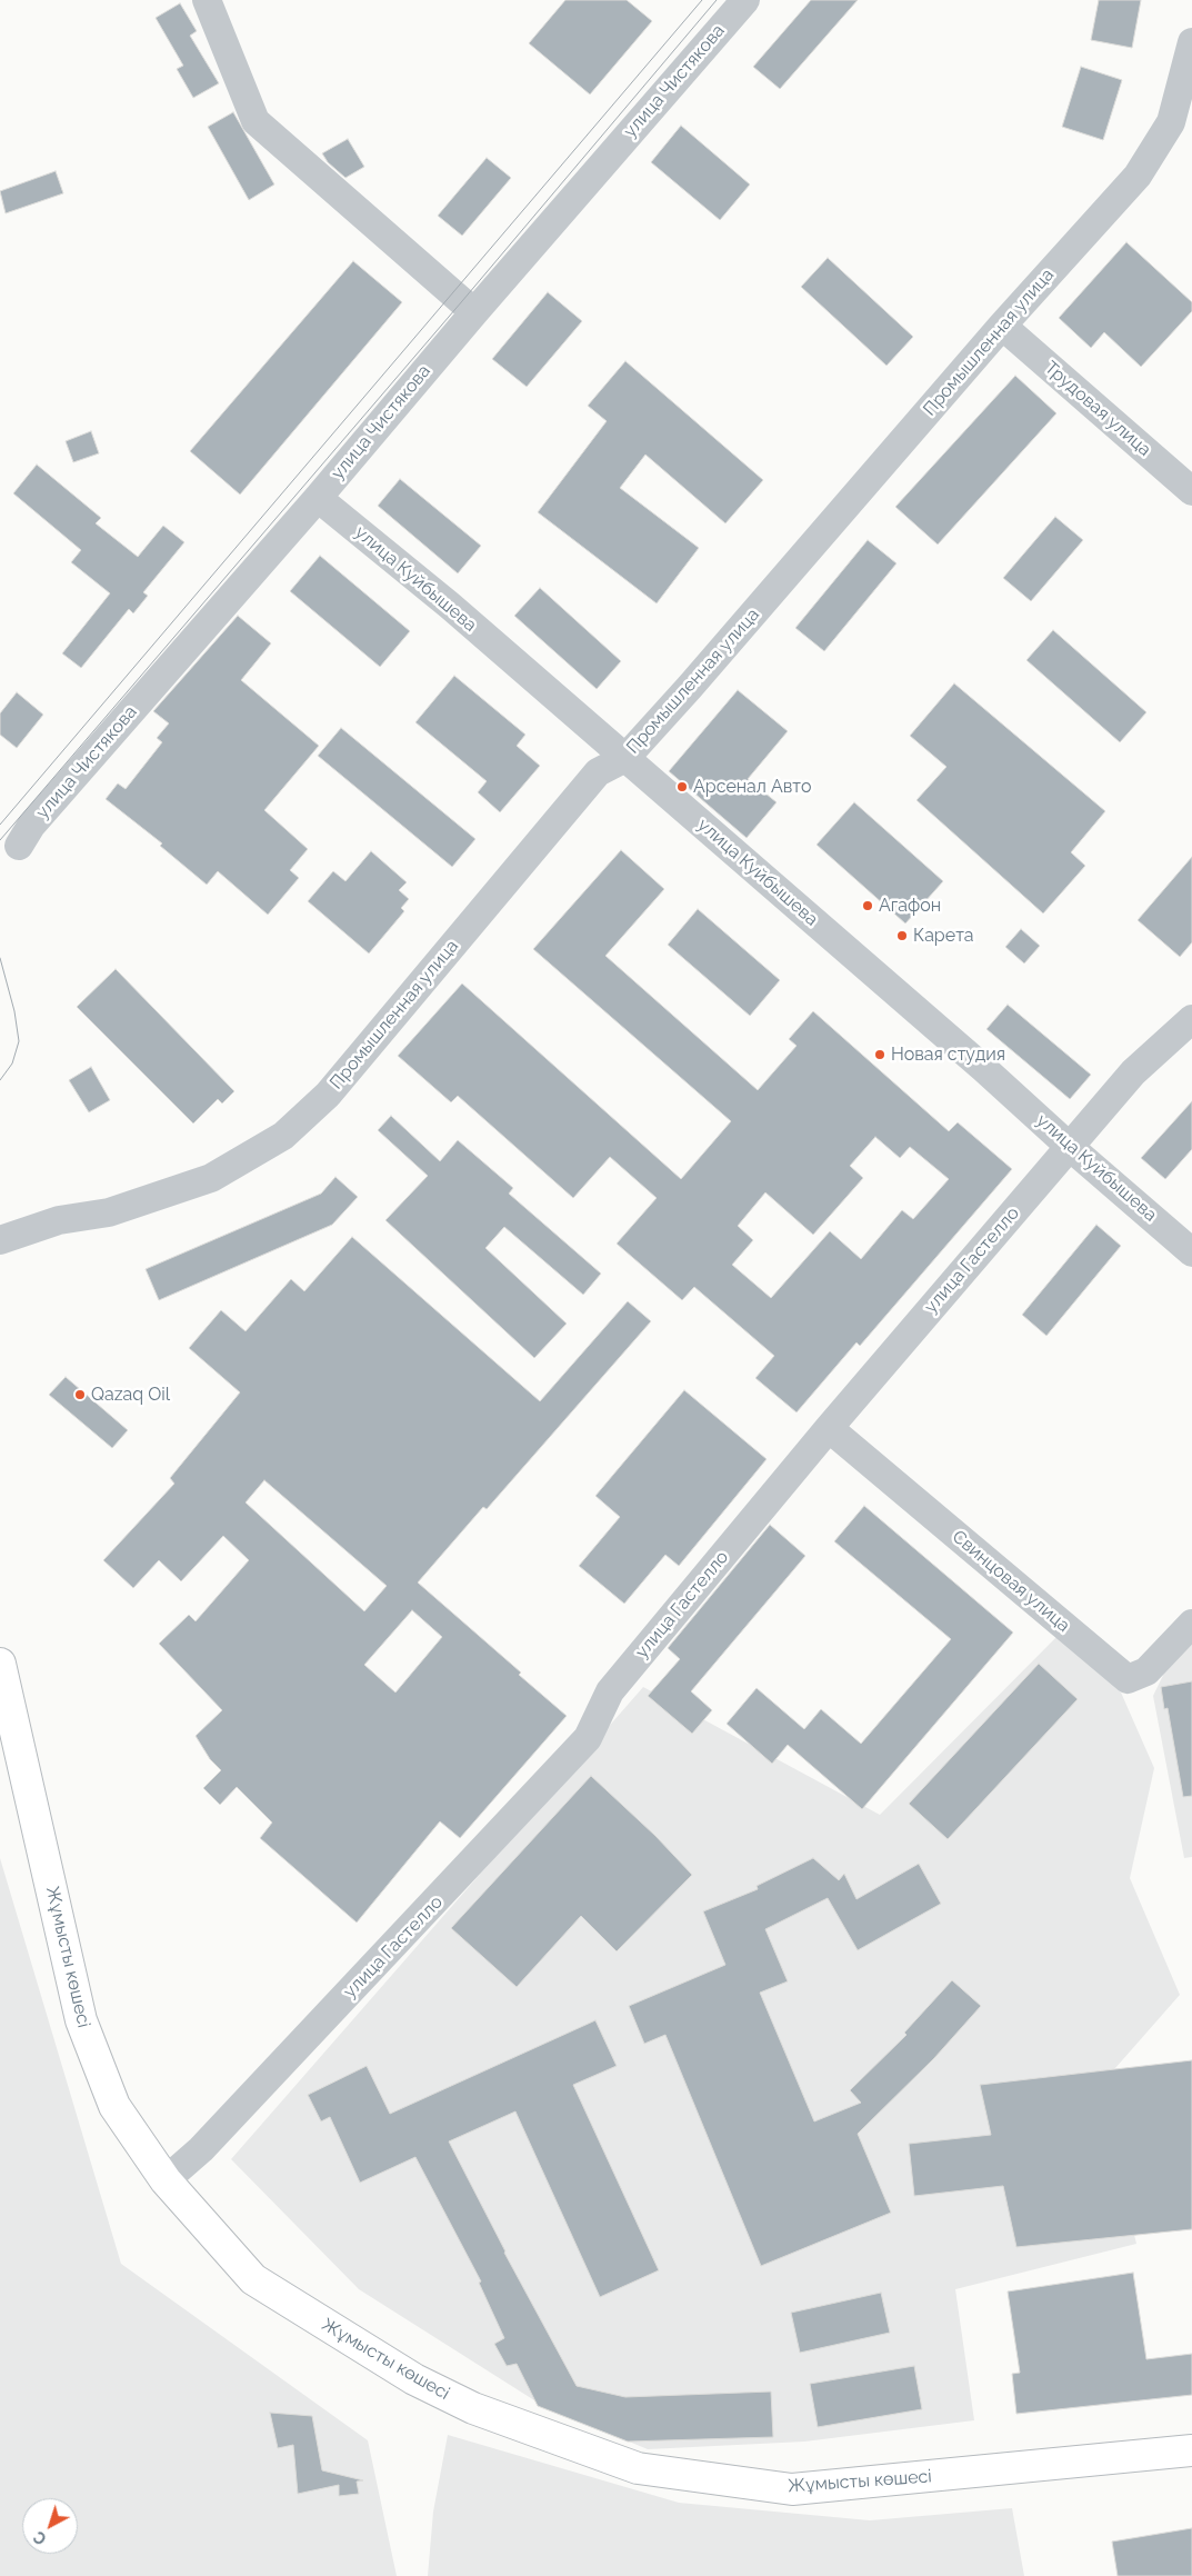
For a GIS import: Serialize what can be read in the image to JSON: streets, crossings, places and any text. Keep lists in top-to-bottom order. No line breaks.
{"streets":{"main road":["Жұмысты көшесі"],"street":["улица Чистякова","Промышленная улица","Трудовая улица","улица Куйбышева","улица Гастелло","Свинцовая улица"]},"crossings":[["улица Чистякова","улица Куйбышева"],["Промышленная улица","Трудовая улица"],["Промышленная улица","улица Куйбышева"],["улица Куйбышева","улица Гастелло"],["улица Гастелло","Свинцовая улица"],["улица Гастелло","Жұмысты көшесі"]],"places":["Арсенал Авто","Агафон","Карета","Новая студия","Qazaq Oil"],"north":"bottom left"}
